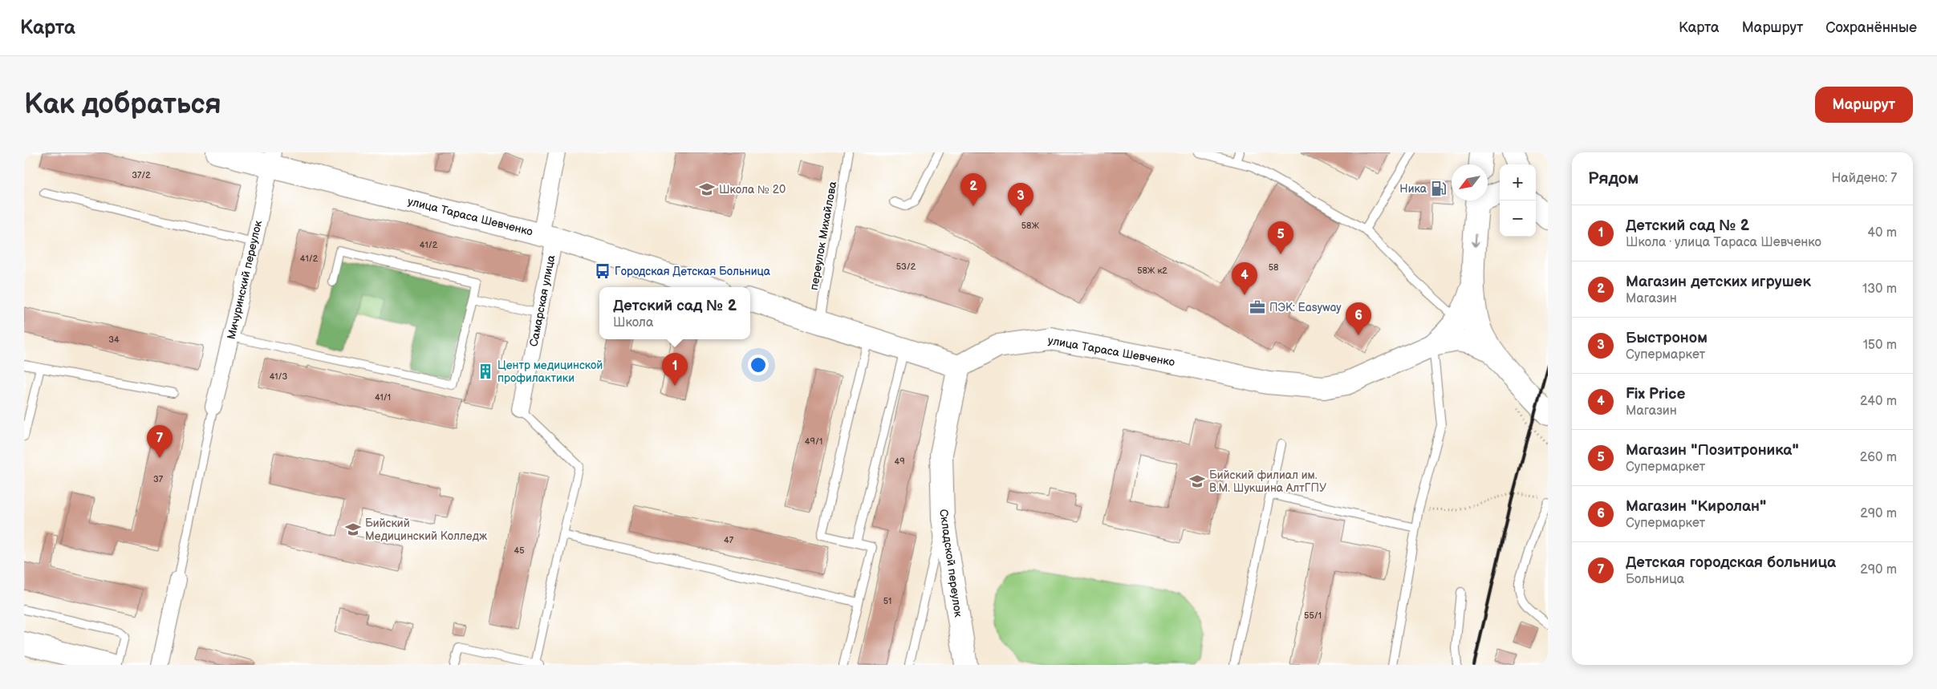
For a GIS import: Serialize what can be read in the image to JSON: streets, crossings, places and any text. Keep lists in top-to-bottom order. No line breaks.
{"streets":{"street":["улица Тараса Шевченко","Мичуринский переулок","Самарская улица","Складской переулок"],"lane":["переулок Михайлова"]},"crossings":[["улица Тараса Шевченко","Мичуринский переулок"],["улица Тараса Шевченко","Самарская улица"],["улица Тараса Шевченко","Складской переулок"]],"places":{"fuel station":["Ника"],"school or university":["Школа № 20","Бийский филиал им. В.М. Шукшина АлтГПУ","Бийский Медицинский Колледж"],"bus stop":["Городская Детская Больница"],"office":["ПЭК: Easyway"],"building":["Центр медицинской профилактики"]},"house_numbers":["37/2","58Ж","41/2","41/2","53/2","58","58Ж к2","34","41/3","41/1","49/1","49","37","47","45","51","55/1"],"north":"bottom left","page":{"header":"Карта","nav":["Карта","Маршрут","Сохранённые"],"buttons":"Маршрут","title":"Как добраться","heading":["Рядом","Найдено: 7"],"map_buttons":["+","−"],"pins":["2","3","5","4","6","1","7"],"list":[{"mark":"1","name":"Детский сад № 2","note":"Школа · улица Тараса Шевченко","value":"40 m"},{"mark":"2","name":"Магазин детских игрушек","note":"Магазин","value":"130 m"},{"mark":"3","name":"Быстроном","note":"Супермаркет","value":"150 m"},{"mark":"4","name":"Fix Price","note":"Магазин","value":"240 m"},{"mark":"5","name":"Магазин \"Позитроника\"","note":"Супермаркет","value":"260 m"},{"mark":"6","name":"Магазин \"Киролан\"","note":"Супермаркет","value":"290 m"},{"mark":"7","name":"Детская городская больница","note":"Больница","value":"290 m"}],"popup":["Детский сад № 2","Школа"]}}
